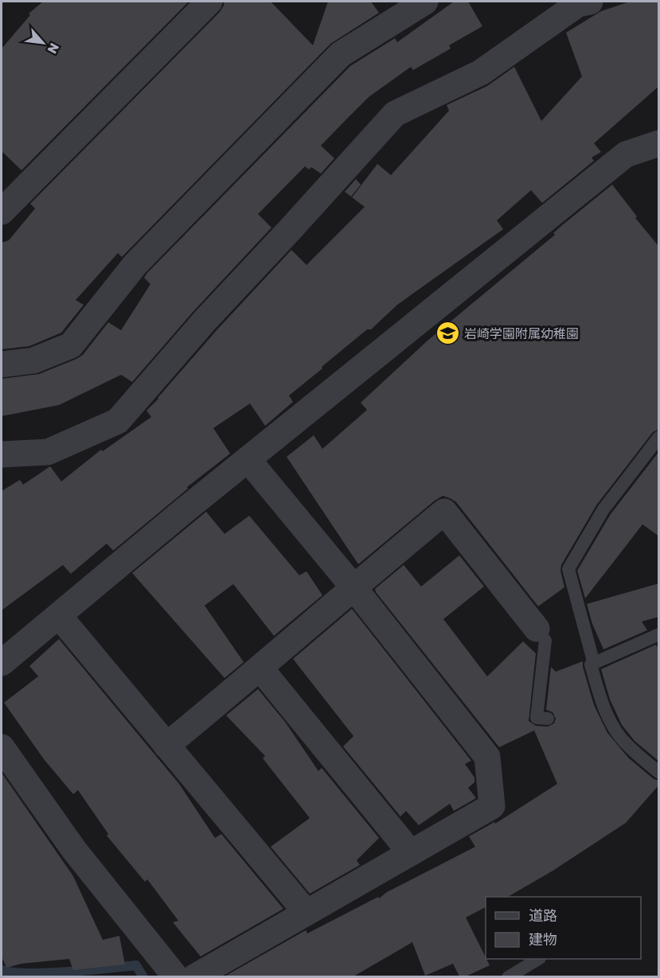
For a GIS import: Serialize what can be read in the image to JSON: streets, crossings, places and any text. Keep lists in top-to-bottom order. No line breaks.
{"places":{"school or university":["岩崎学園附属幼稚園"]},"legend":["道路","建物"],"north":"bottom right"}
